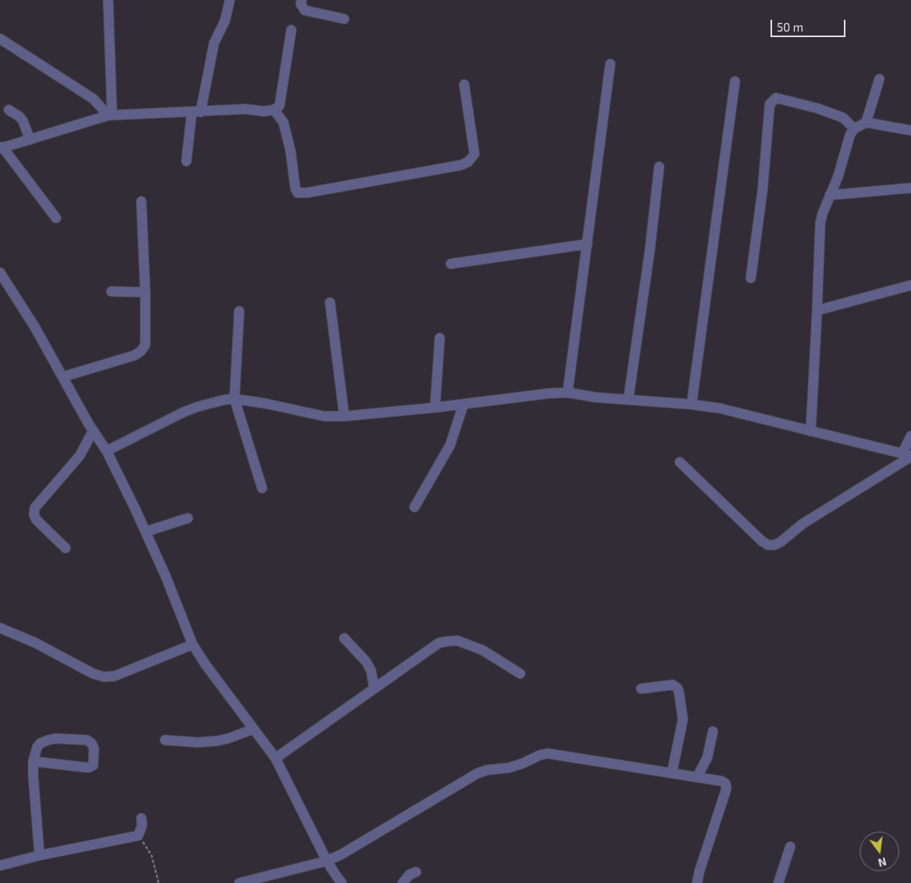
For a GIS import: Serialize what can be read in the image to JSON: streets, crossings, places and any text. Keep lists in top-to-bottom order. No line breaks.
{"scale_bar":"50 m","north":"bottom"}
